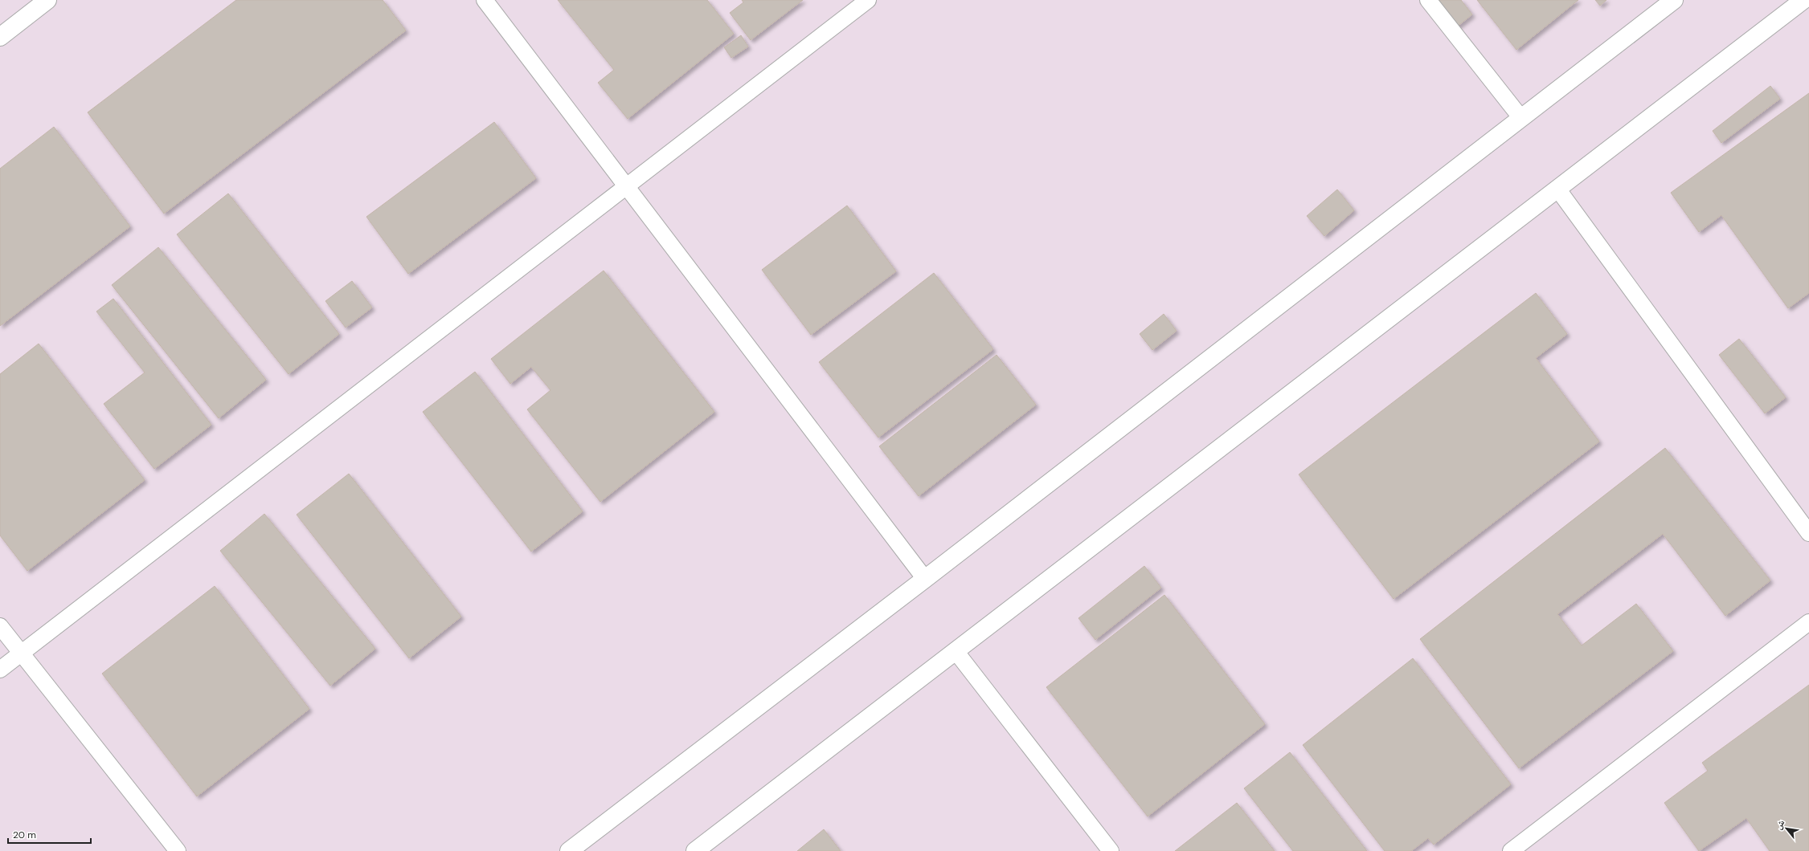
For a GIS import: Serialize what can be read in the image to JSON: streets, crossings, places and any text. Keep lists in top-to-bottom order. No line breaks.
{"scale_bar":"20 m","north":"top left"}
